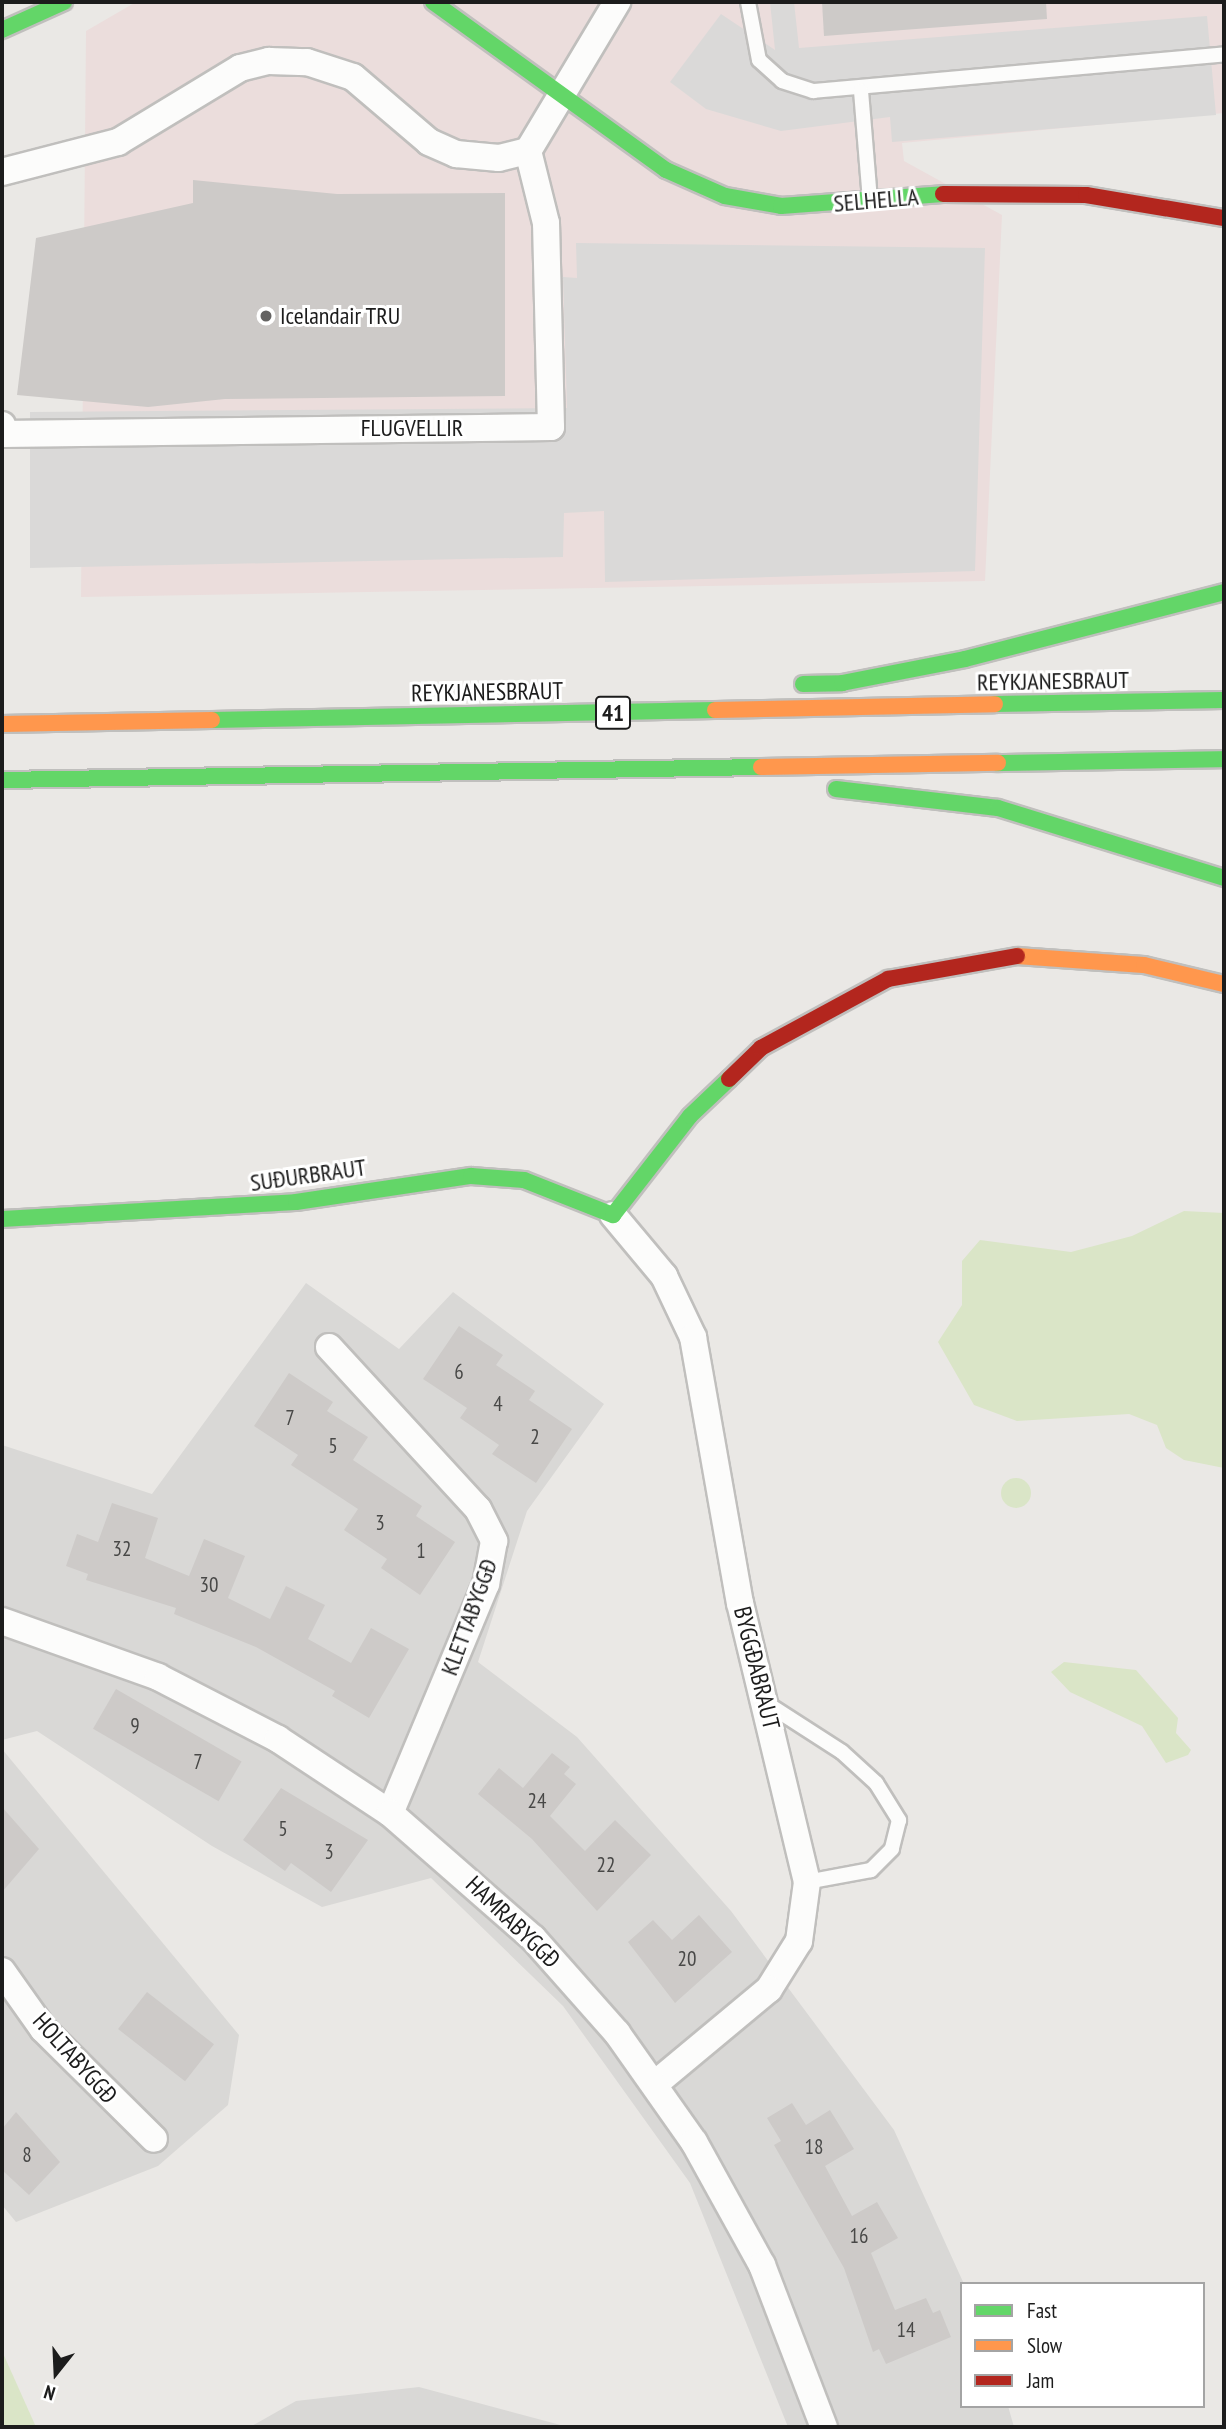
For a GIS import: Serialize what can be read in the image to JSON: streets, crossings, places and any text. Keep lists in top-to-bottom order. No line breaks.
{"streets":{"main road":["SELHELLA","REYKJANESBRAUT","41","SUÐURBRAUT"],"street":["FLUGVELLIR","KLETTABYGGÐ","BYGGÐABRAUT","HAMRABYGGÐ","HOLTABYGGÐ"]},"crossings":[["SUÐURBRAUT","BYGGÐABRAUT"],["KLETTABYGGÐ","HAMRABYGGÐ"],["BYGGÐABRAUT","HAMRABYGGÐ"]],"places":["Icelandair TRU"],"house_numbers":["6","4","7","2","5","3","32","1","30","9","7","24","5","3","22","20","18","8","16","14"],"legend":["Fast","Slow","Jam"],"north":"bottom"}
